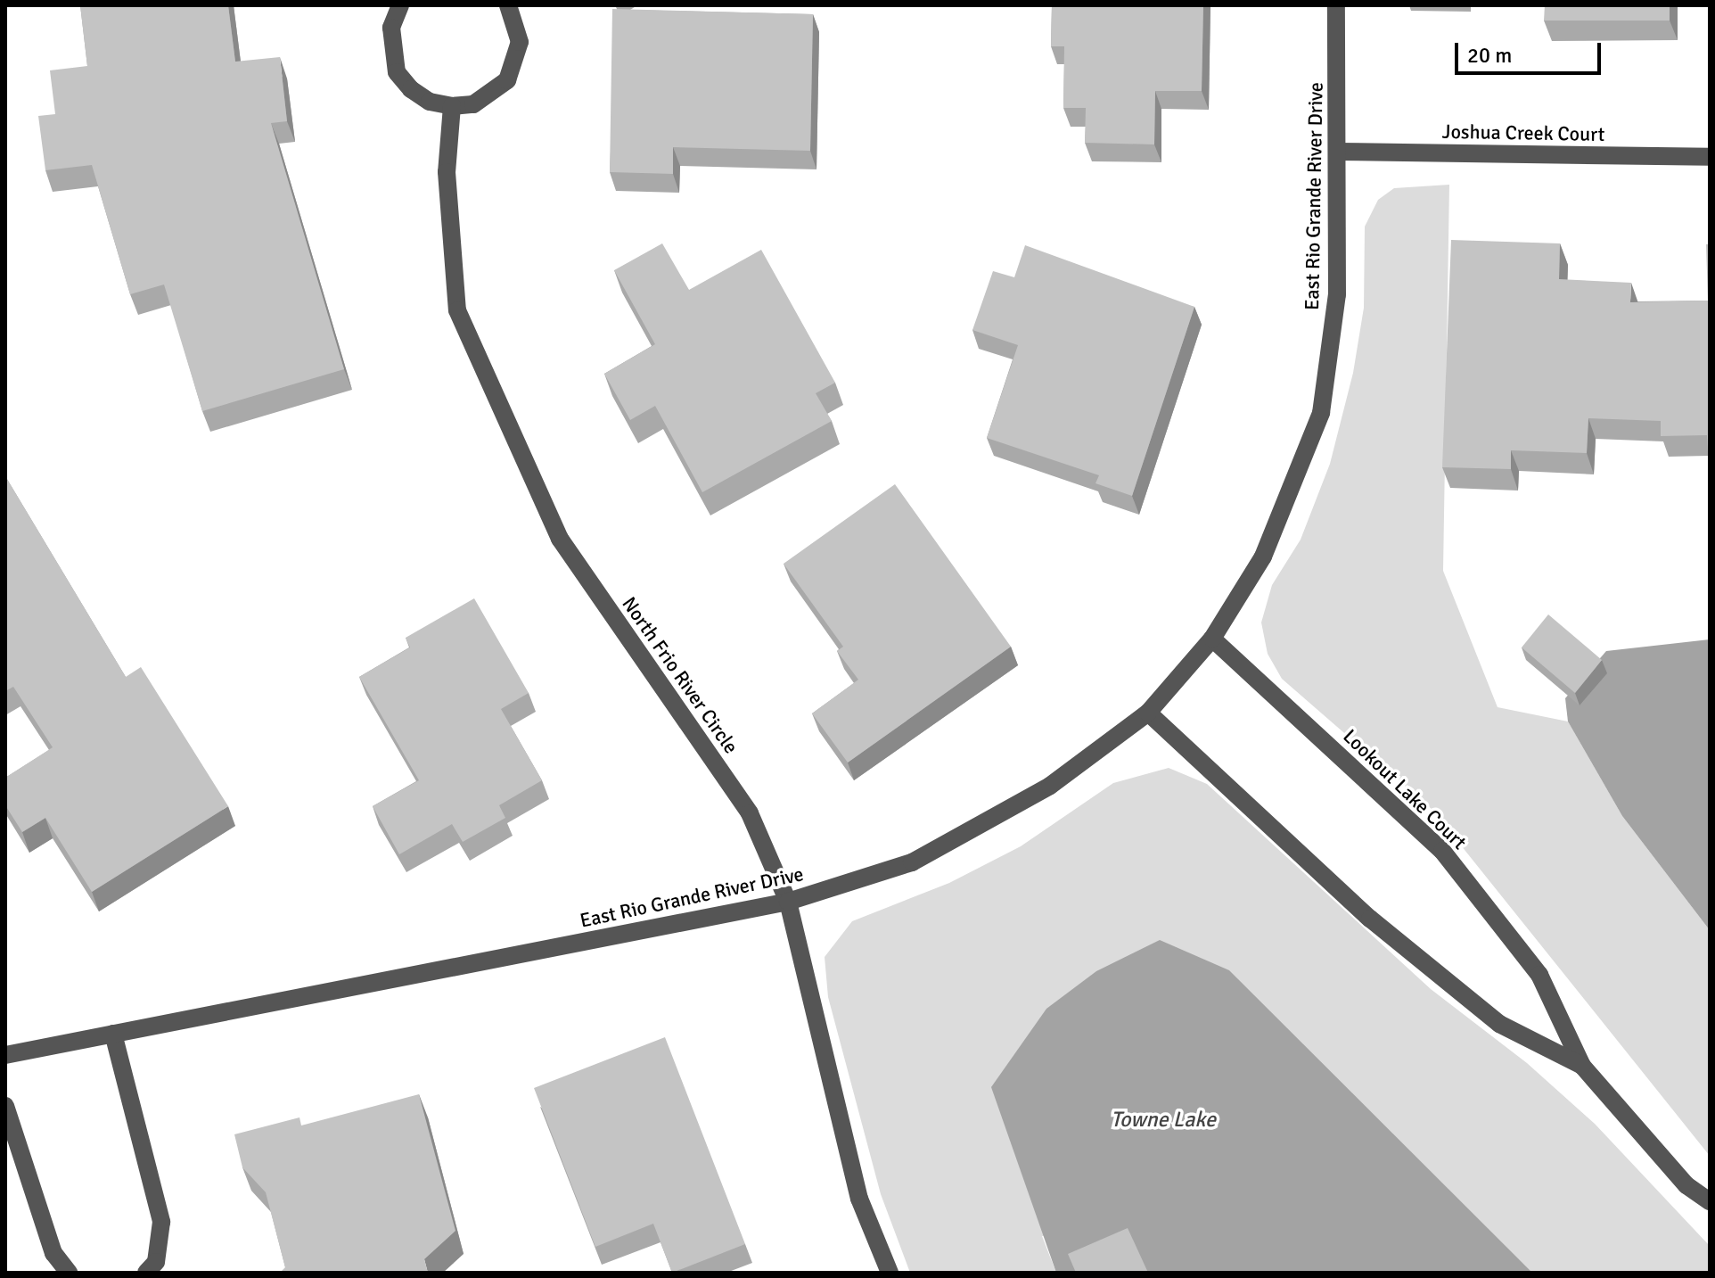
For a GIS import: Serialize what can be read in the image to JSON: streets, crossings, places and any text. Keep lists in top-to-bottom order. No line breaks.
{"streets":{"street":["Joshua Creek Court","East Rio Grande River Drive","North Frio River Circle","Lookout Lake Court"]},"crossings":[["Joshua Creek Court","East Rio Grande River Drive"],["East Rio Grande River Drive","North Frio River Circle"],["East Rio Grande River Drive","Lookout Lake Court"]],"water":["Towne Lake"],"scale_bar":"20 m"}
